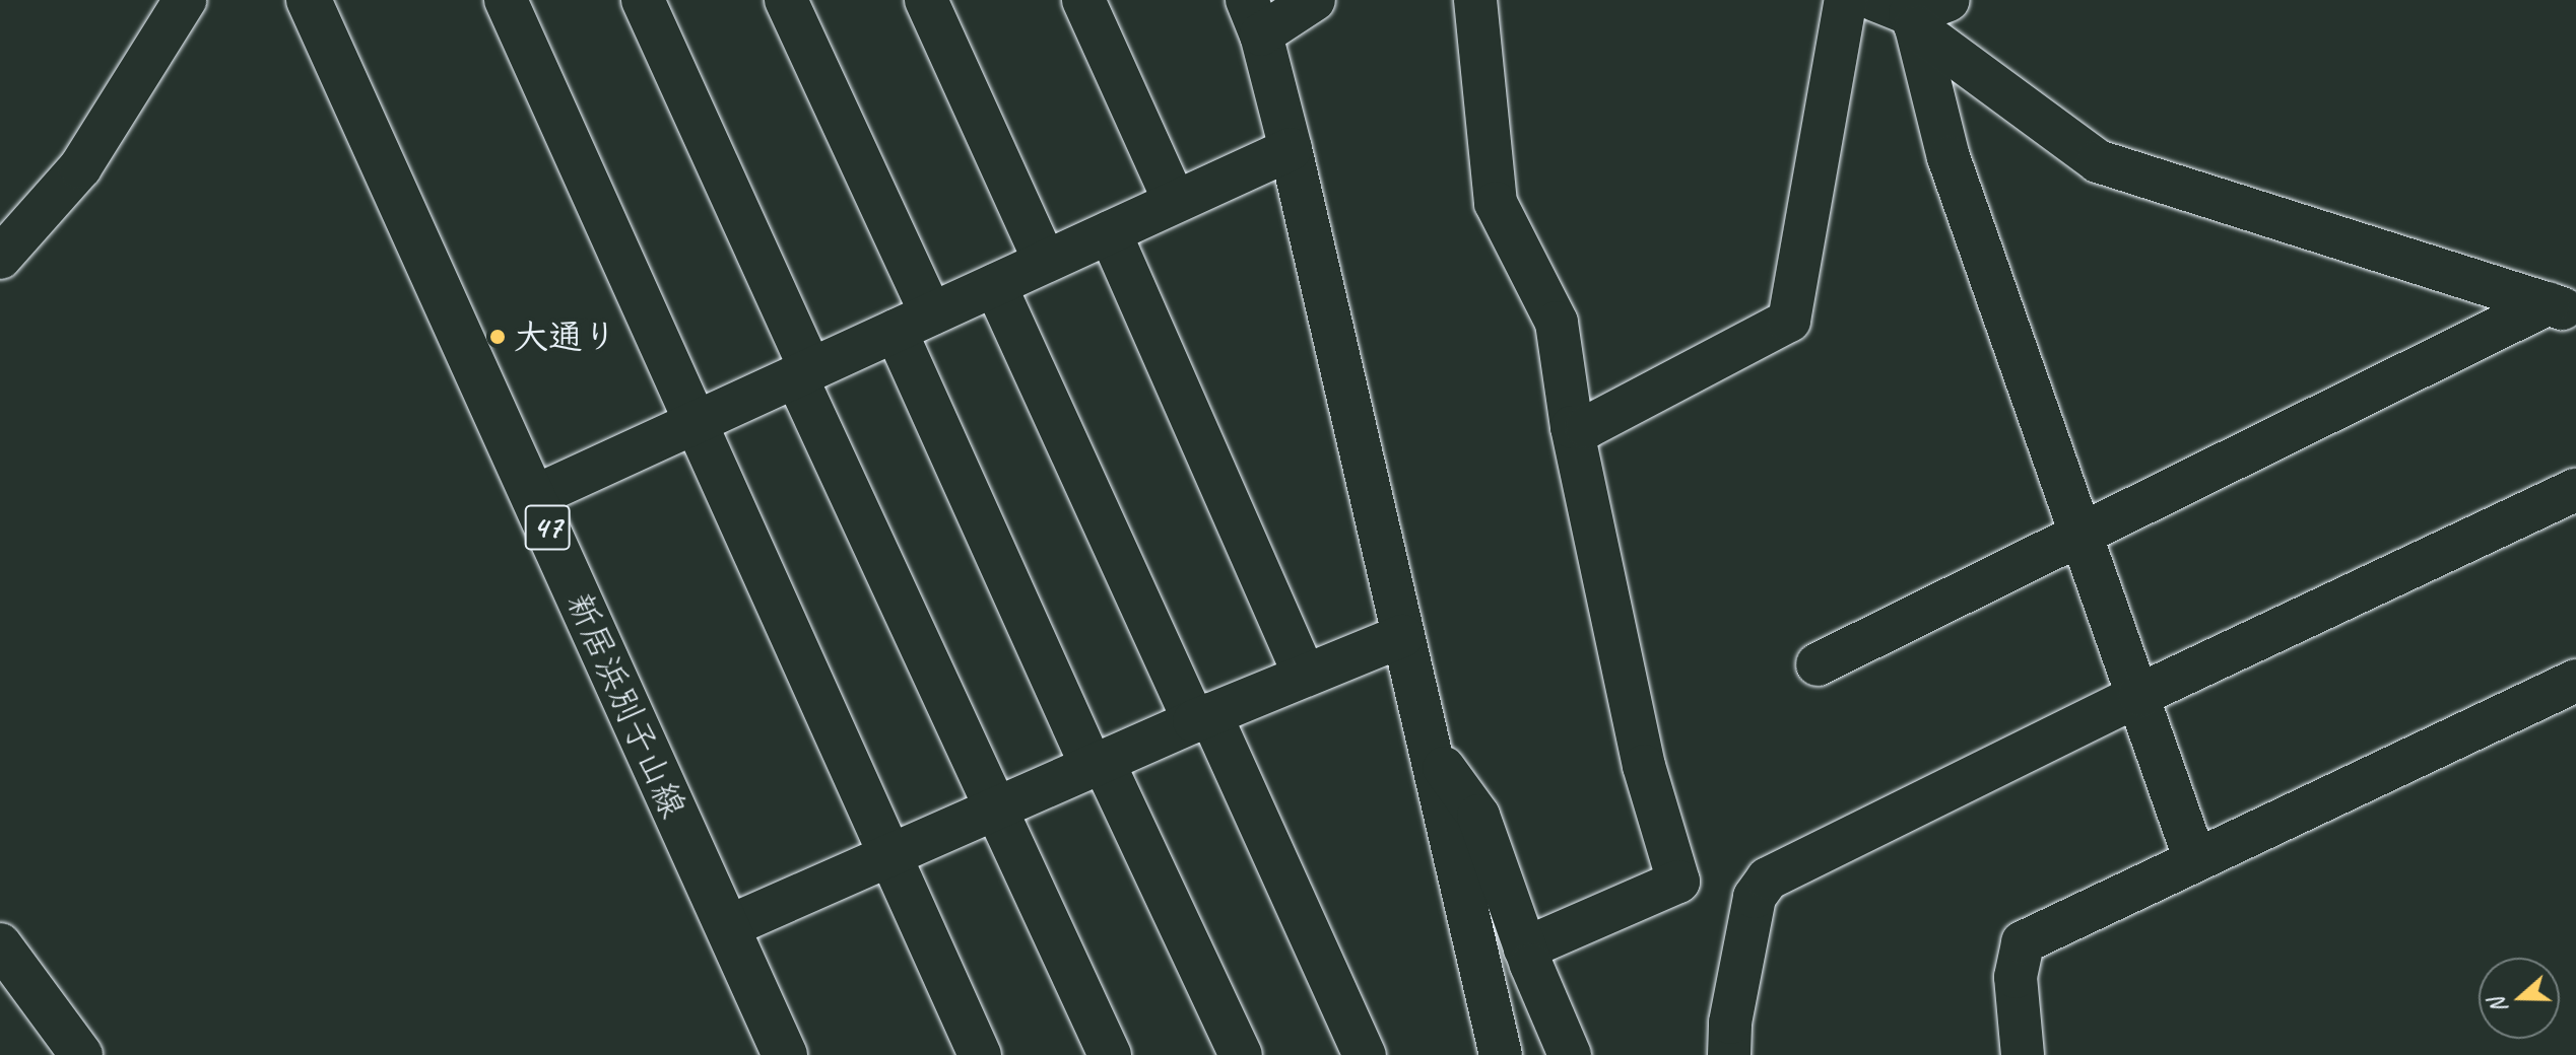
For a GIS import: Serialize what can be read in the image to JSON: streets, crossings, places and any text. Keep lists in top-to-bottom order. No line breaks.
{"streets":{"main road":["47","新居浜別子山線"]},"places":["大通り"],"north":"left"}
